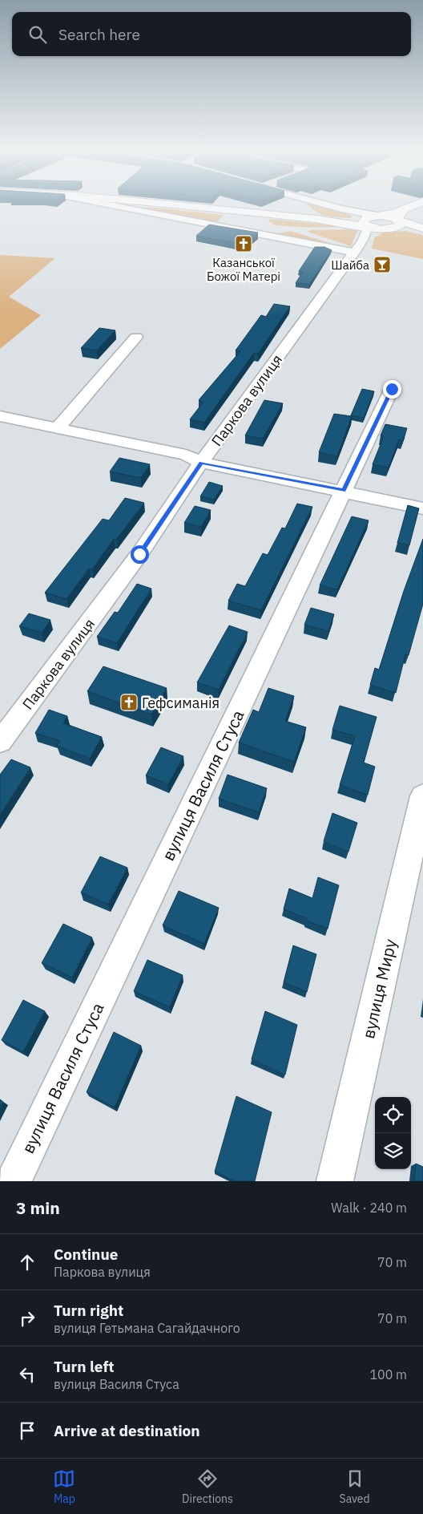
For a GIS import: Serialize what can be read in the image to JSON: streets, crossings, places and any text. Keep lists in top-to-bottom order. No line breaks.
{"streets":{"street":["Паркова вулиця","вулиця Василя Стуса","вулиця Миру"]},"places":{"church":["Казанської Божої Матері","Гефсиманія"],"bar":["Шайба"]},"page":{"search":"Search here","heading":["3 min","Walk · 240 m"],"list":[["Continue","Паркова вулиця","70 m"],["Turn right","вулиця Гетьмана Сагайдачного","70 m"],["Turn left","вулиця Василя Стуса","100 m"],"Arrive at destination"],"nav":["Map","Directions","Saved"]}}
